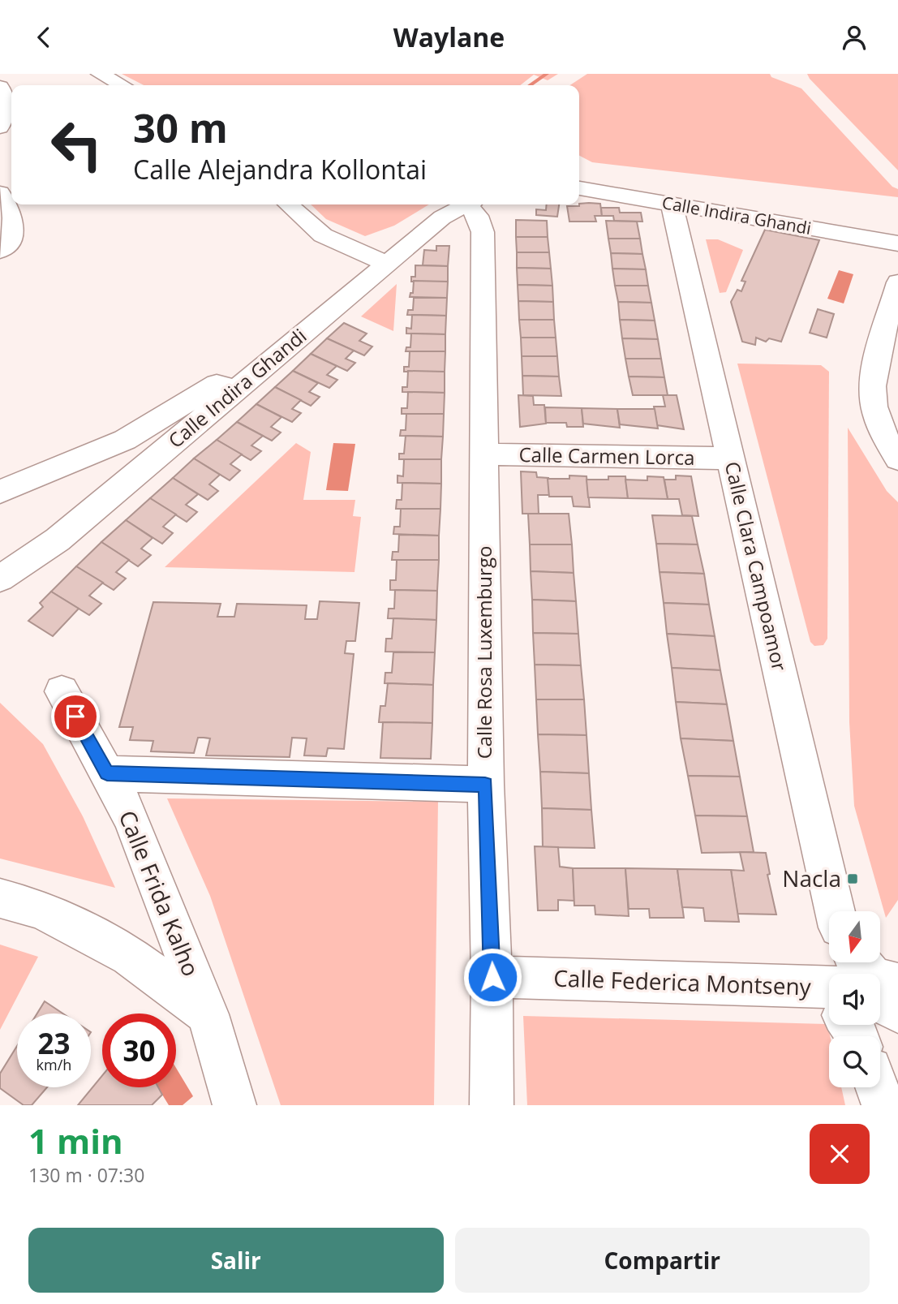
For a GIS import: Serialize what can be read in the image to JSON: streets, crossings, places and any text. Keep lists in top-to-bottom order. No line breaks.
{"streets":{"street":["Calle Indira Ghandi","Calle Carmen Lorca","Calle Clara Campoamor","Calle Rosa Luxemburgo","Calle Frida Kalho","Calle Federica Montseny"]},"crossings":[["Calle Indira Ghandi","Calle Clara Campoamor"],["Calle Carmen Lorca","Calle Clara Campoamor"],["Calle Carmen Lorca","Calle Rosa Luxemburgo"],["Calle Rosa Luxemburgo","Calle Federica Montseny"]],"places":{"transit":["Nacla"]},"north":"bottom","page":{"header":"Waylane","turn":["30 m","Calle Alejandra Kollontai"],"speed":"23 km/h","limit":"30","heading":["1 min","130 m · 07:30"],"buttons":["Salir","Compartir"]}}
